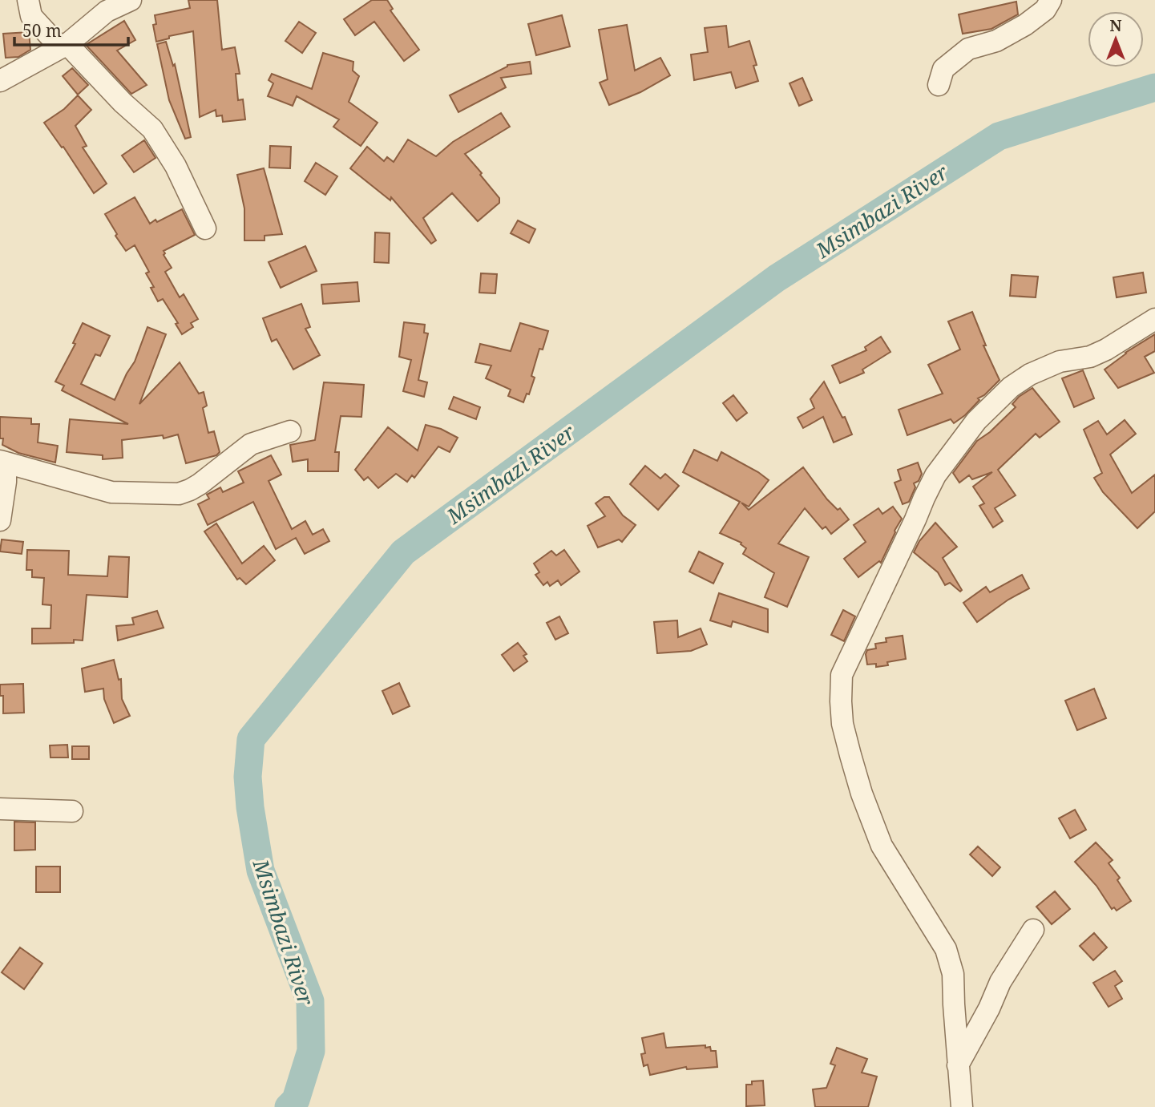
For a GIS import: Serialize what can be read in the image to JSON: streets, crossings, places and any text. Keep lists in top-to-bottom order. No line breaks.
{"water":["Msimbazi River"],"scale_bar":"50 m","north":"top"}
